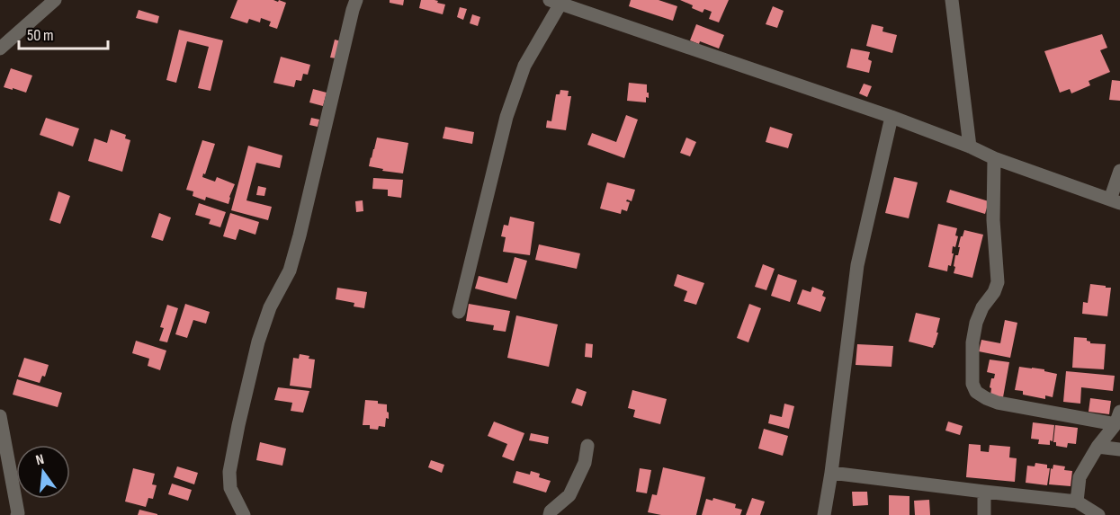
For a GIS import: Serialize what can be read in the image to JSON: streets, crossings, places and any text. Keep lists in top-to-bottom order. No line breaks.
{"scale_bar":"50 m","north":"top"}
